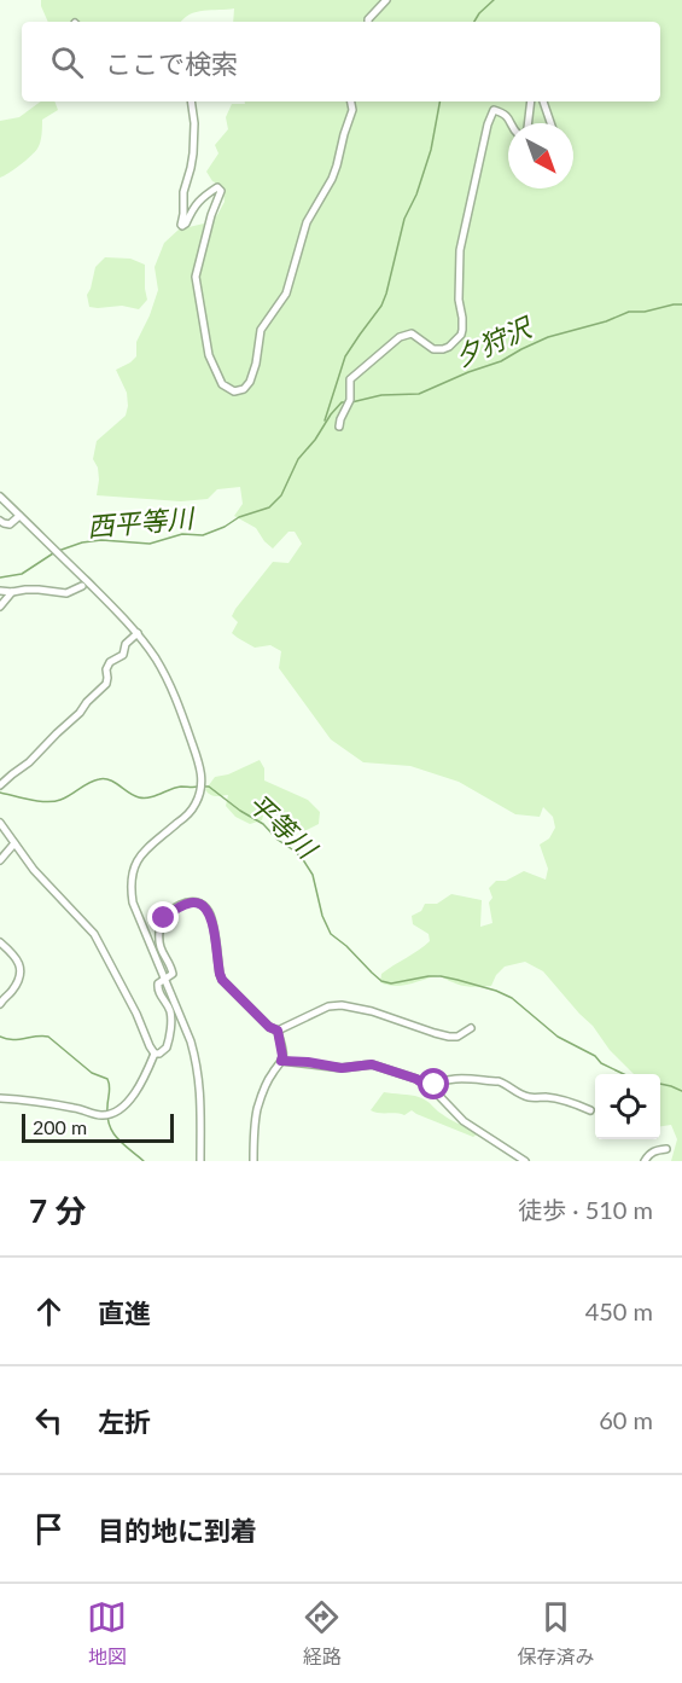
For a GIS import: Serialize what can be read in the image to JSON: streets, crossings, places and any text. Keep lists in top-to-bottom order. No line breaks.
{"water":["夕狩沢","西平等川","平等川"],"scale_bar":"200 m","north":"bottom right","page":{"search":"ここで検索","scale":"200 m","heading":["7 分","徒歩 · 510 m"],"list":[["直進","450 m"],["左折","60 m"],"目的地に到着"],"nav":["地図","経路","保存済み"]}}
